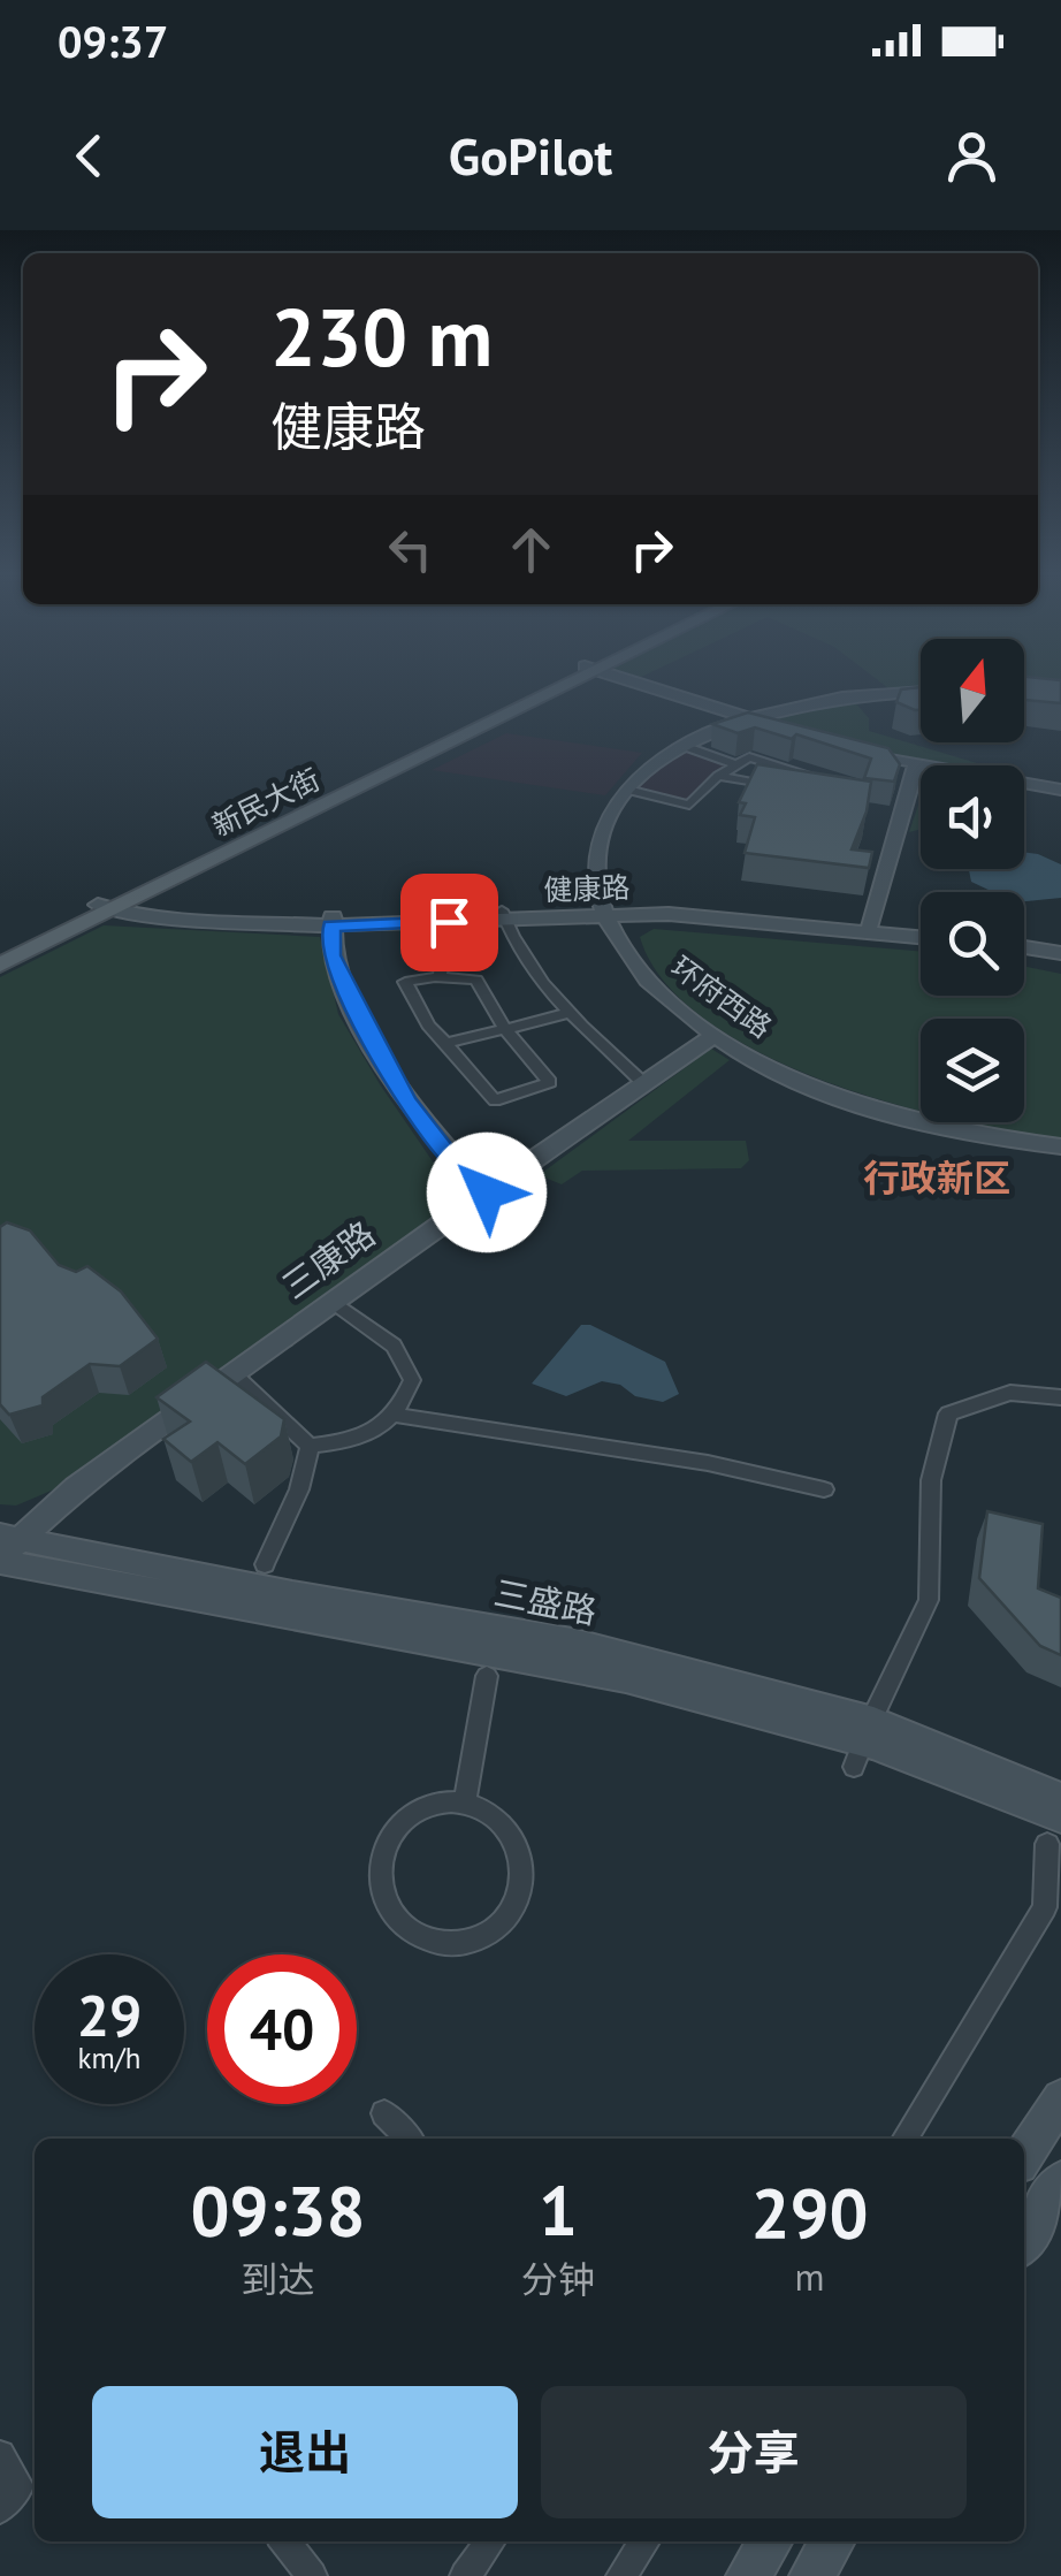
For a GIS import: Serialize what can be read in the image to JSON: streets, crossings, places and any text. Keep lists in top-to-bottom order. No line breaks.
{"streets":{"main road":["新民大街"],"street":["健康路","环府西路","三康路"]},"crossings":[["新民大街","健康路"],["健康路","环府西路"],["环府西路","三康路"]],"districts":["行政新区"],"north":"top","page":{"status":"09:37","header":"GoPilot","turn":["230 m","健康路"],"speed":"29 km/h","limit":"40","eta":["09:38","到达","1","分钟","290","m"],"buttons":["退出","分享"]}}
